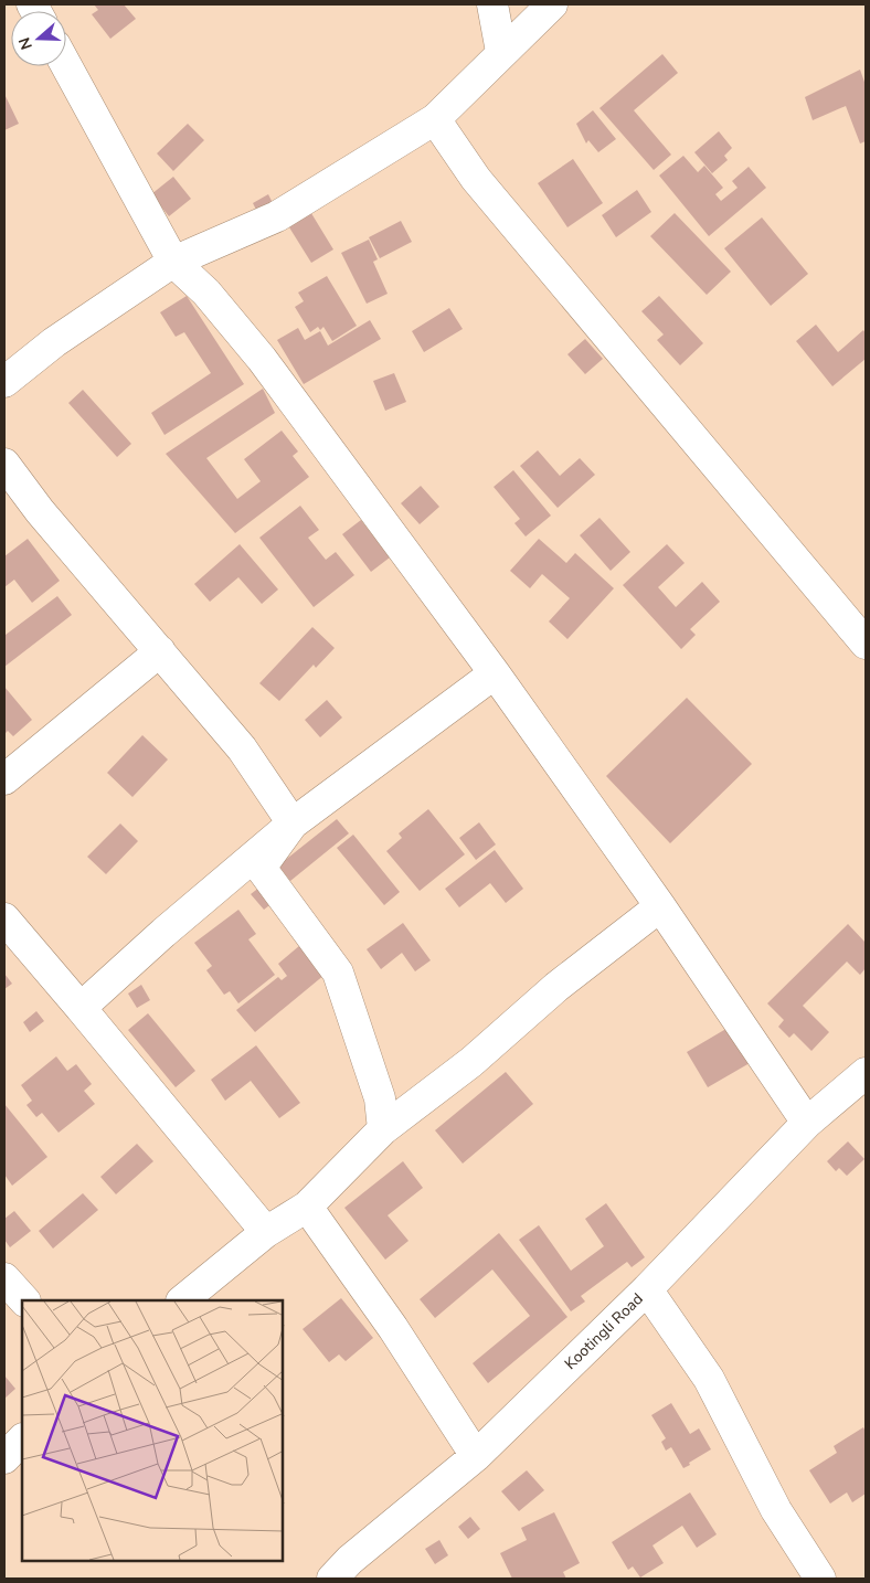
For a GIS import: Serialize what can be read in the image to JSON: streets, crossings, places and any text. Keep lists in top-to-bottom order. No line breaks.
{"streets":{"street":["Kootingli Road"]},"north":"left"}
